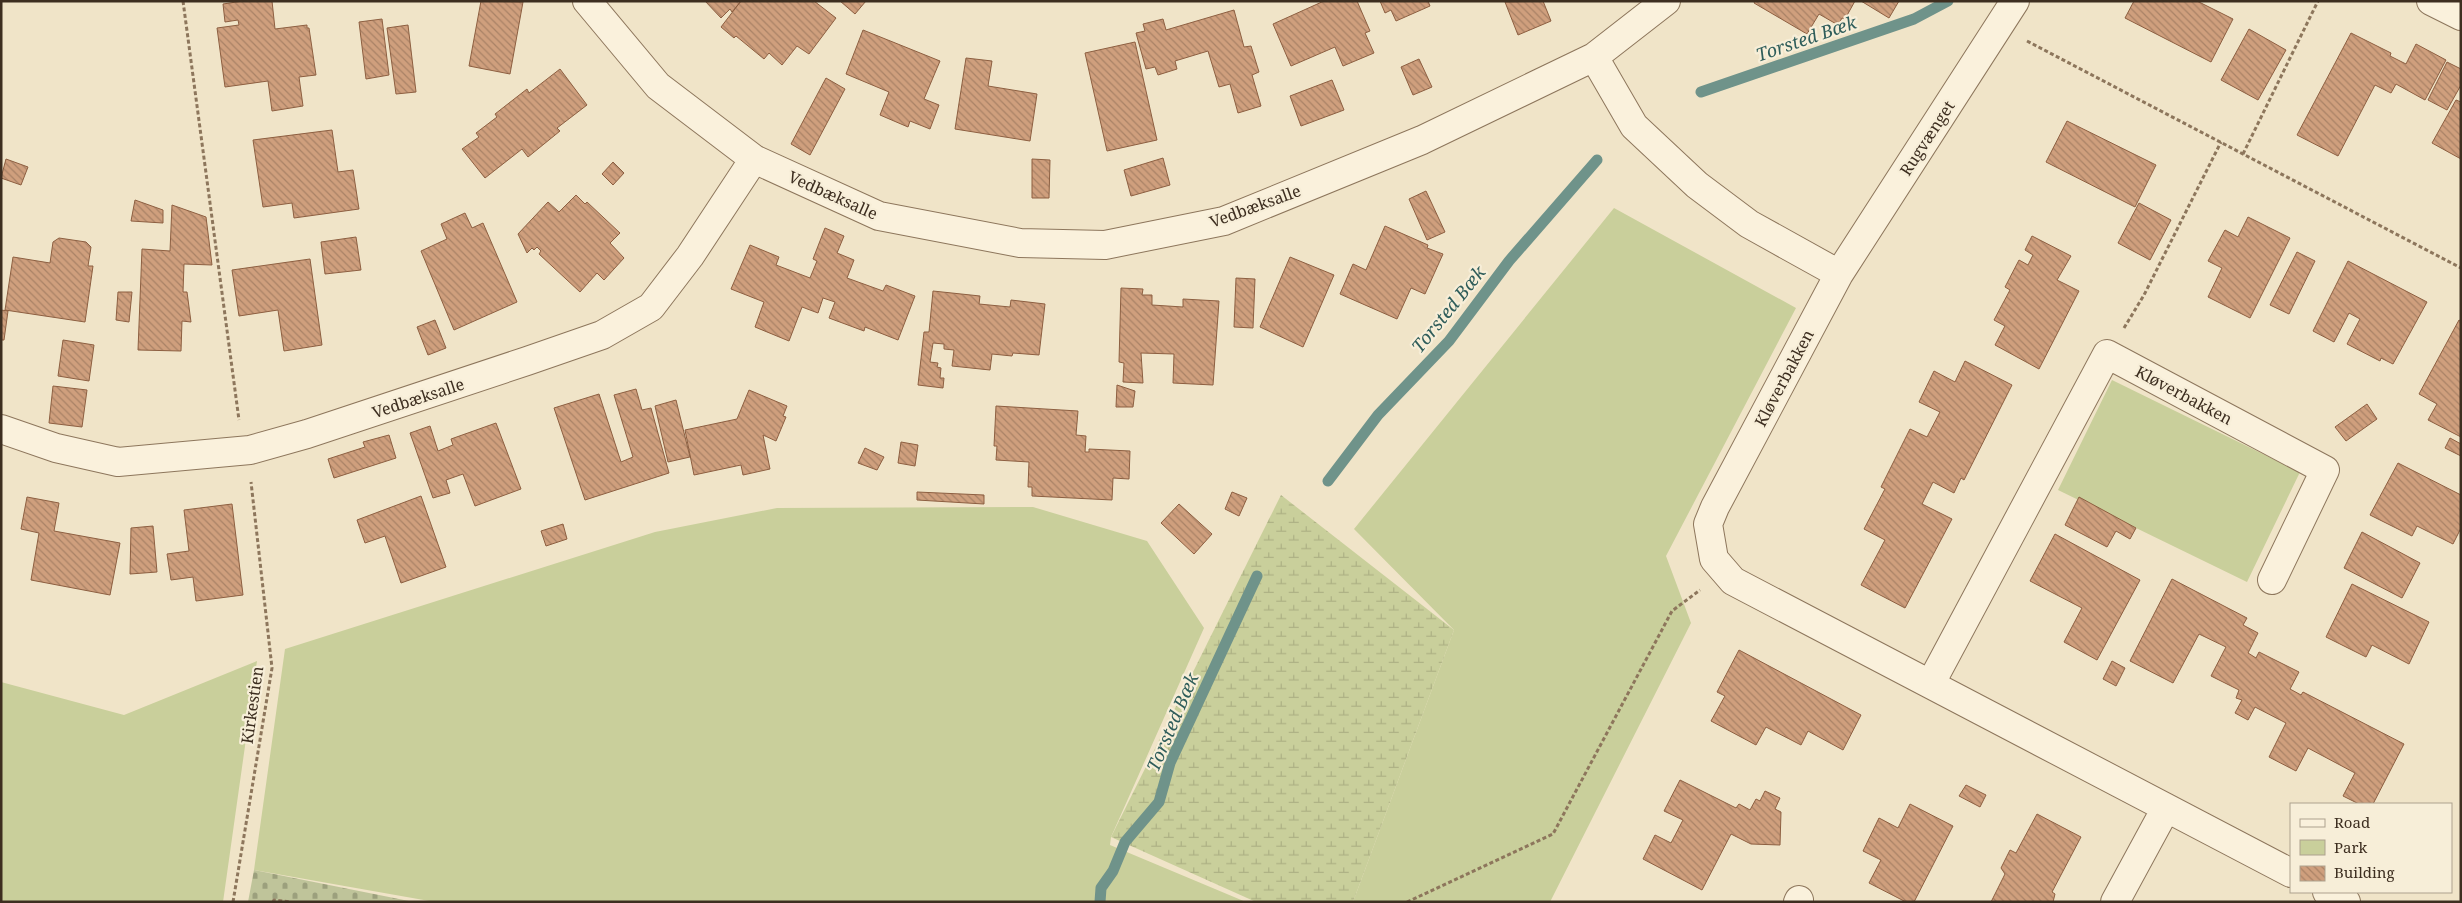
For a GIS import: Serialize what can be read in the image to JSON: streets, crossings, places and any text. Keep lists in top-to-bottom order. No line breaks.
{"streets":{"street":["Rugvænget","Vedbæksalle","Kløverbakken"],"path":["Kirkestien"]},"crossings":[["Rugvænget","Kløverbakken"],["Vedbæksalle","Kirkestien"]],"water":["Torsted Bæk"],"legend":["Road","Park","Building"]}
